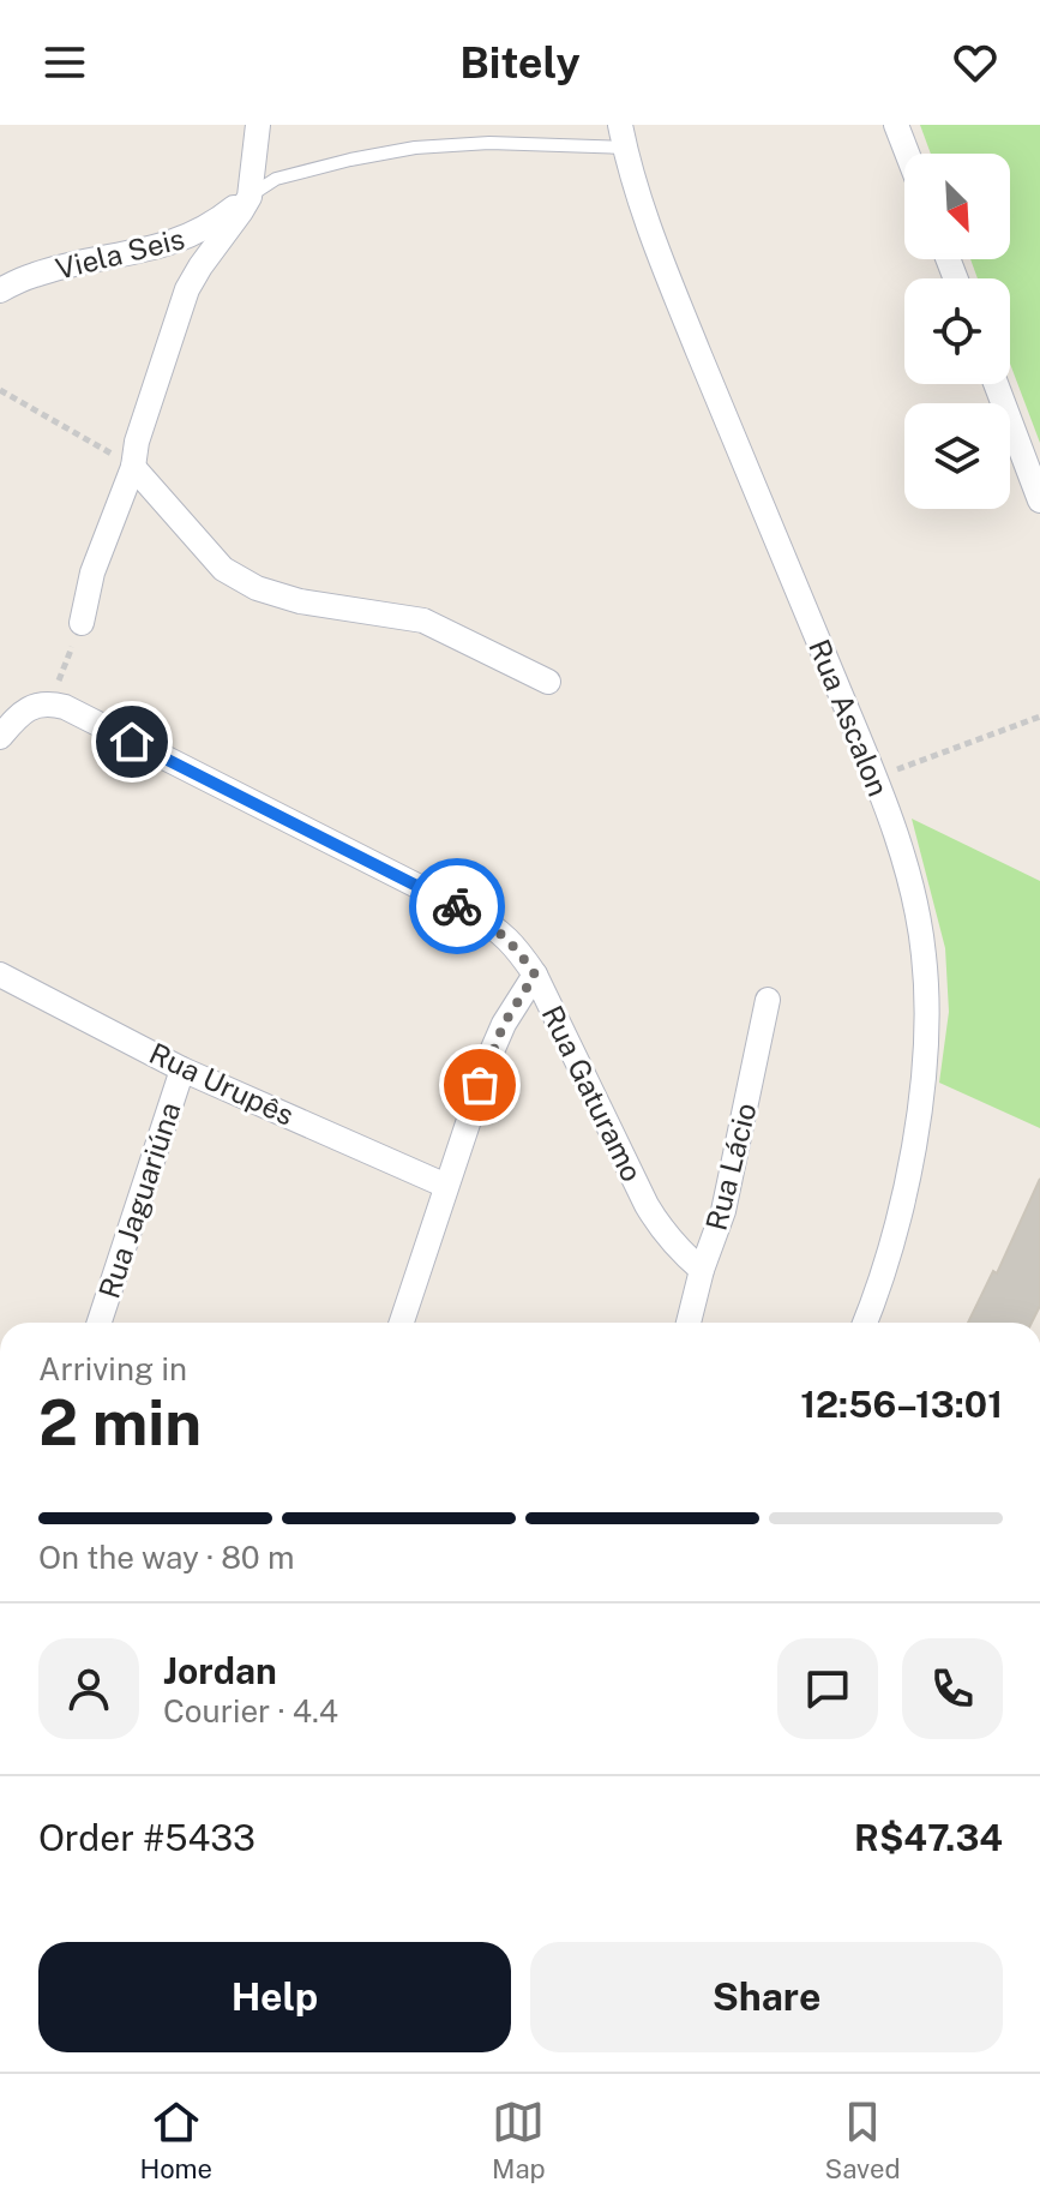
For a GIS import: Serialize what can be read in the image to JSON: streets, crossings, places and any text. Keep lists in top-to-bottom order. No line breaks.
{"streets":{"street":["Viela Seis","Rua Ascalon","Rua Urupês","Rua Gaturamo","Rua Lácio","Rua Jaguariúna"]},"crossings":[["Viela Seis","Rua Ascalon"],["Rua Urupês","Rua Jaguariúna"],["Rua Gaturamo","Rua Lácio"]],"north":"bottom right","page":{"header":"Bitely","heading":["2 min","Arriving in","12:56–13:01"],"panel":["Jordan","Courier · 4.4","Order #5433","R$47.34"],"bar":"On the way · 80 m","buttons":["Help","Share"],"tabs":["Home","Map","Saved"]}}
